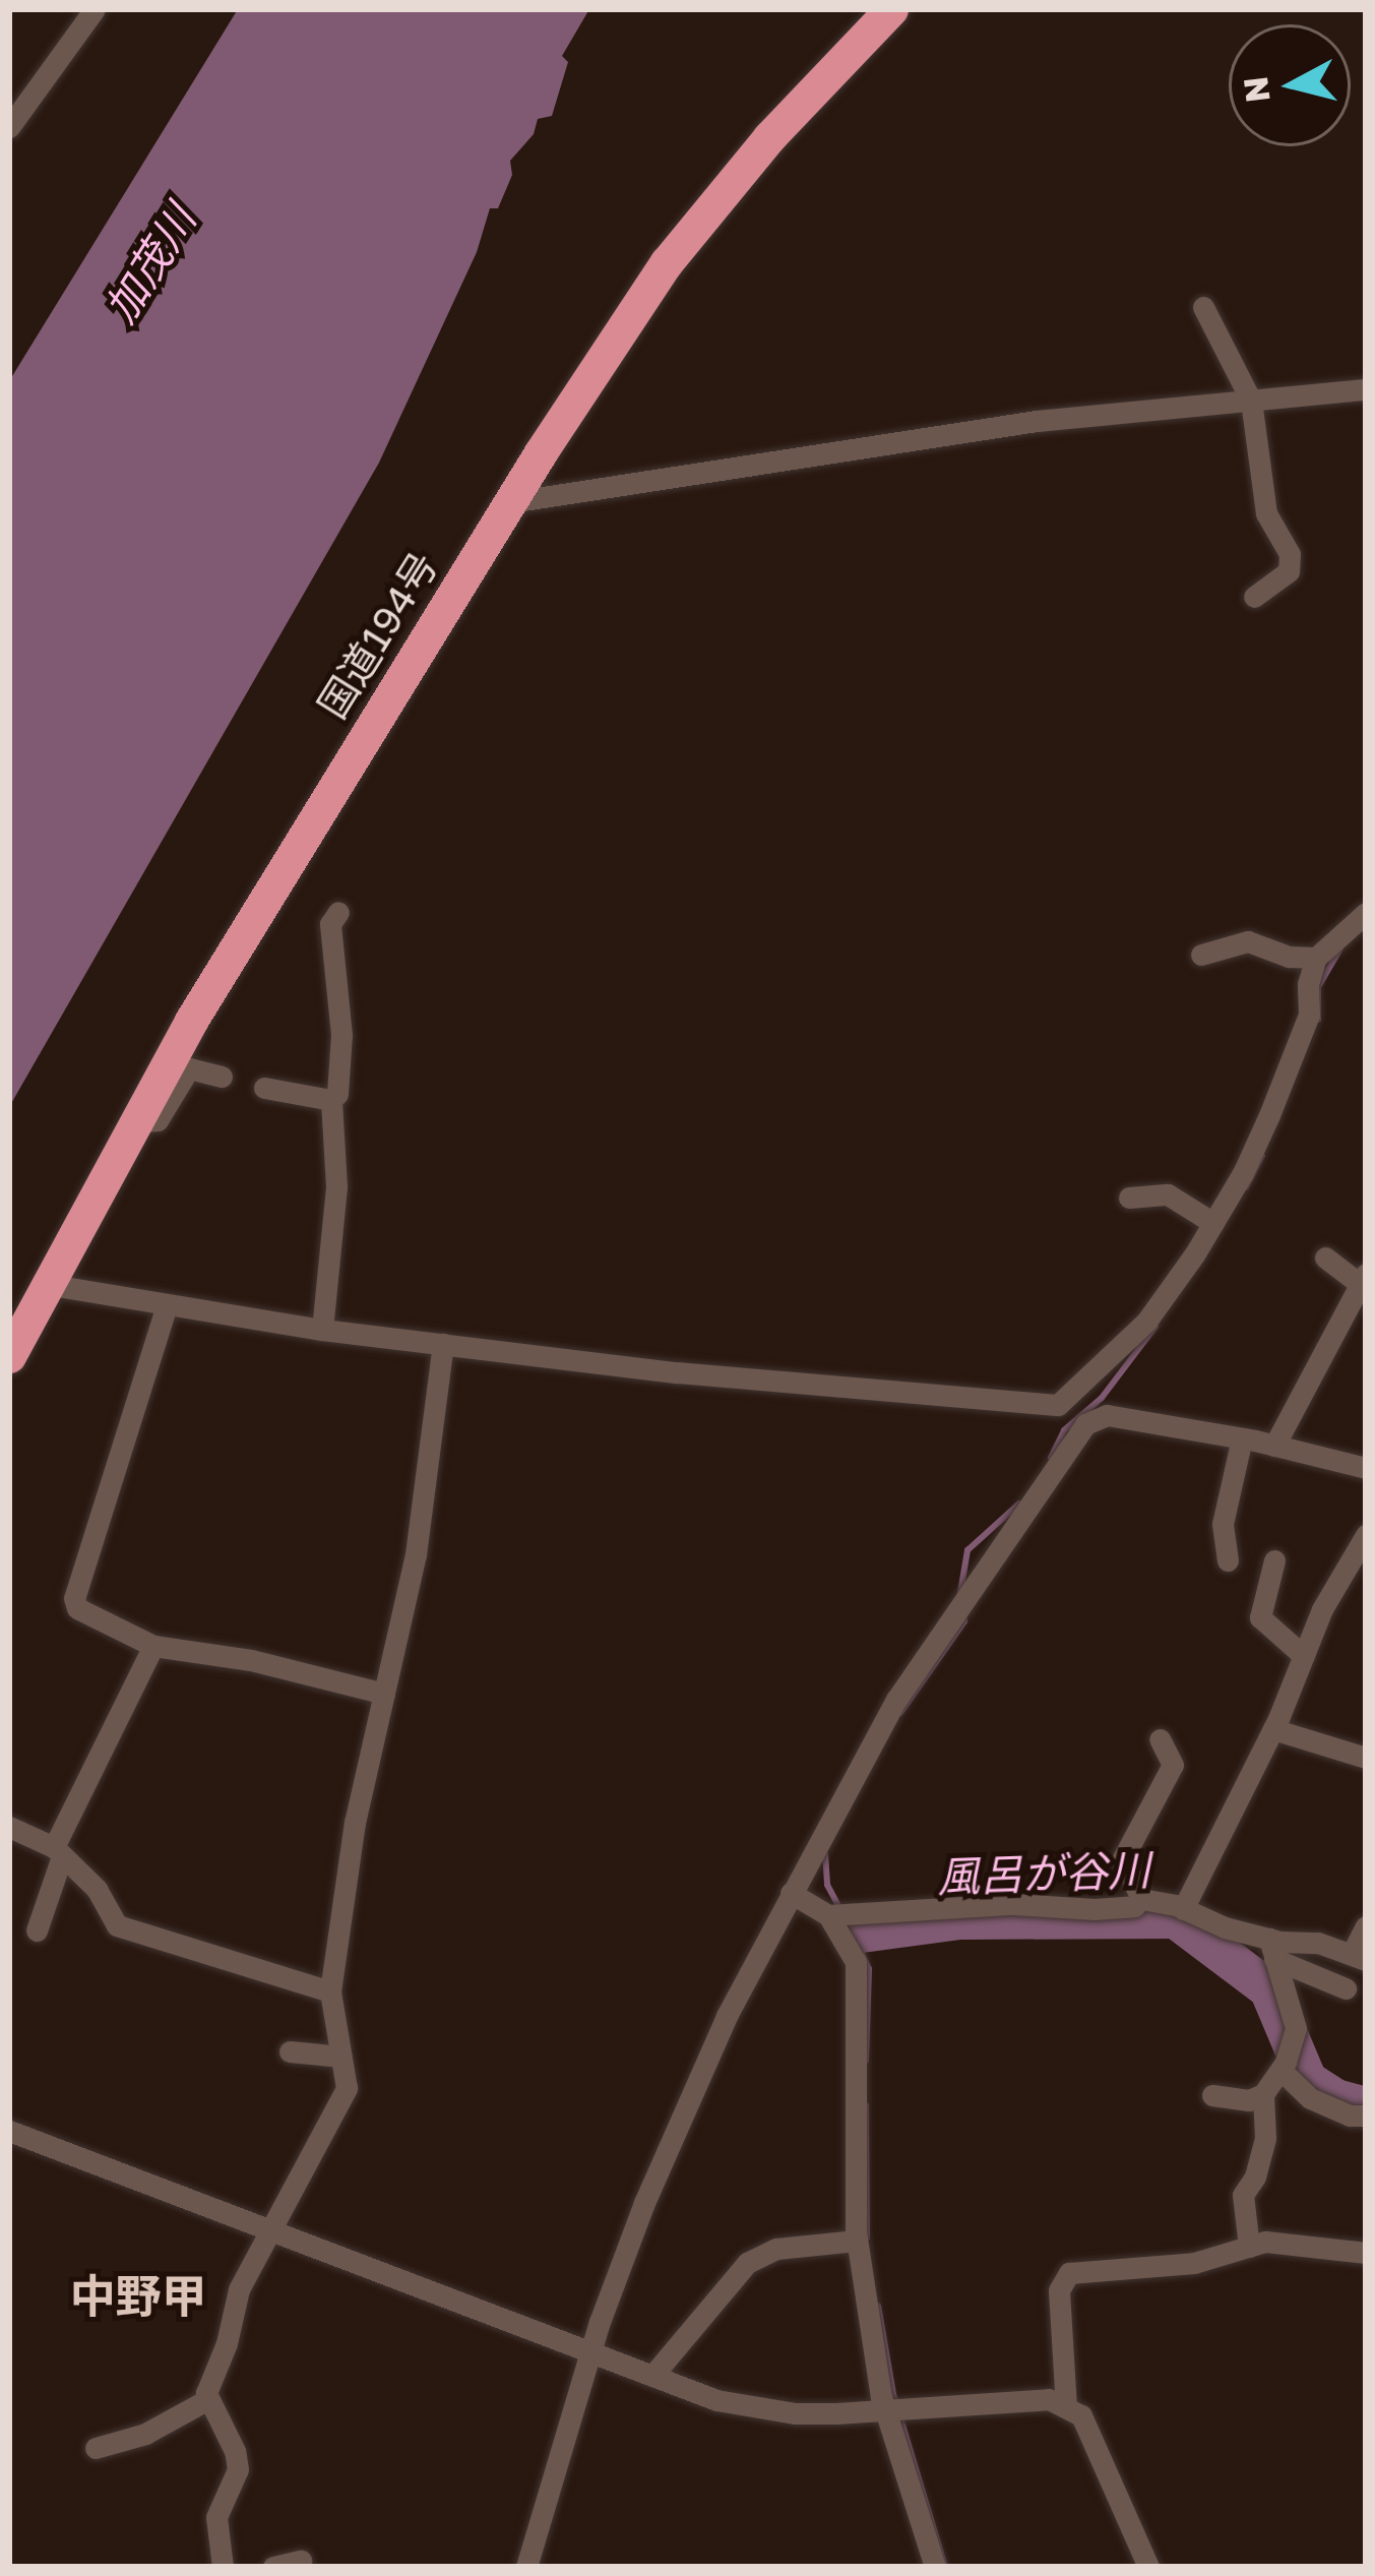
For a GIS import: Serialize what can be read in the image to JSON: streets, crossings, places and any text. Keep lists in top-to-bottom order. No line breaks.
{"streets":{"highway":["国道194号"]},"districts":["中野甲"],"water":["加茂川","風呂が谷川"],"north":"left"}
